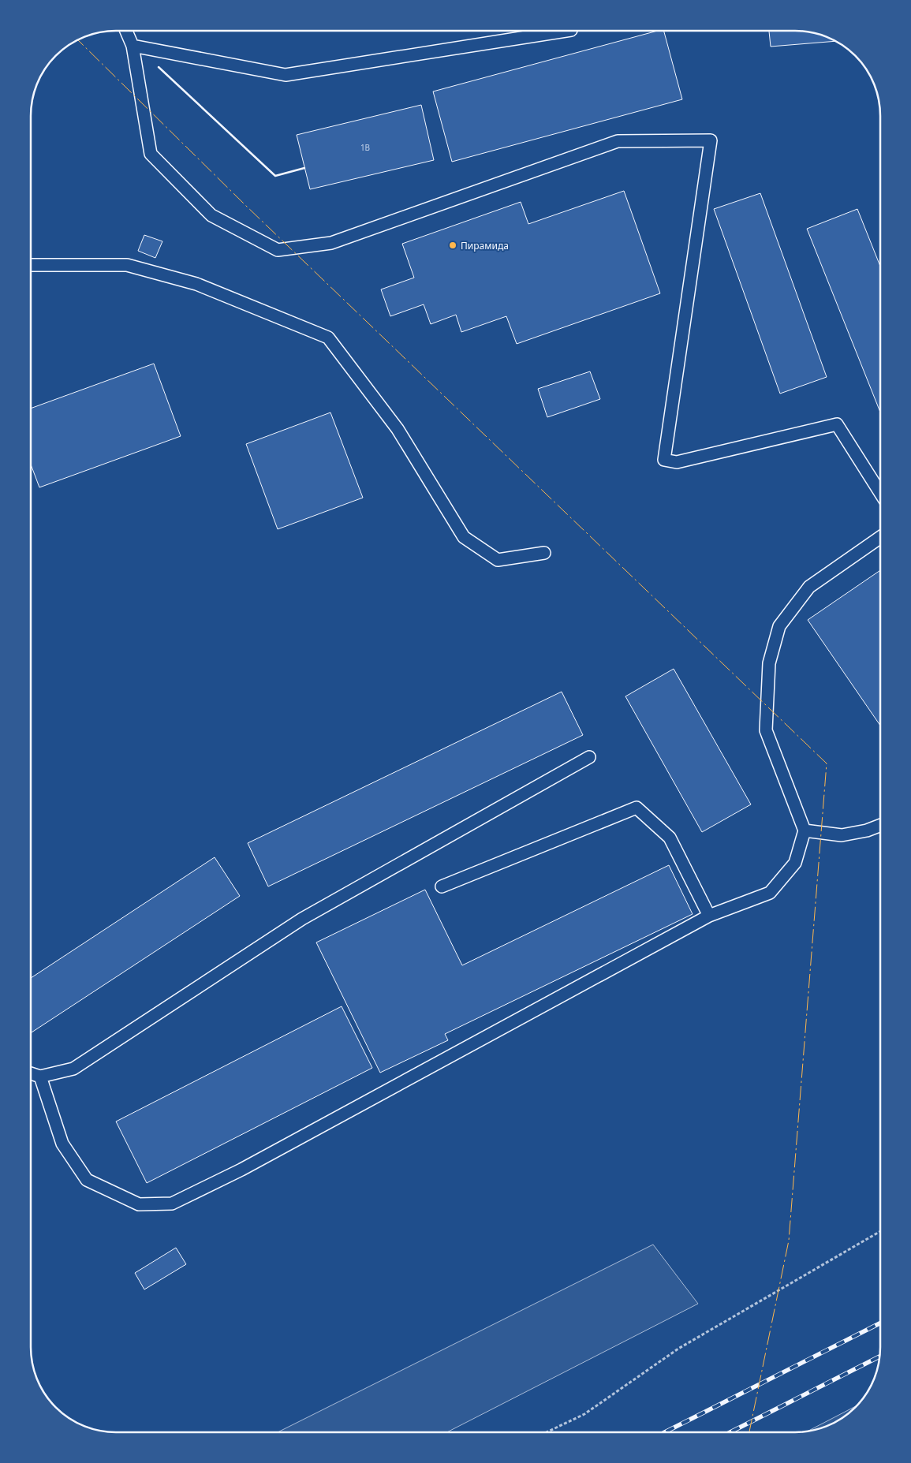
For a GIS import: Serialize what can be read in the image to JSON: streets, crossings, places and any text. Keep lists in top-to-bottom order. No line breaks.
{"places":["Пирамида"],"house_numbers":["1В"]}
